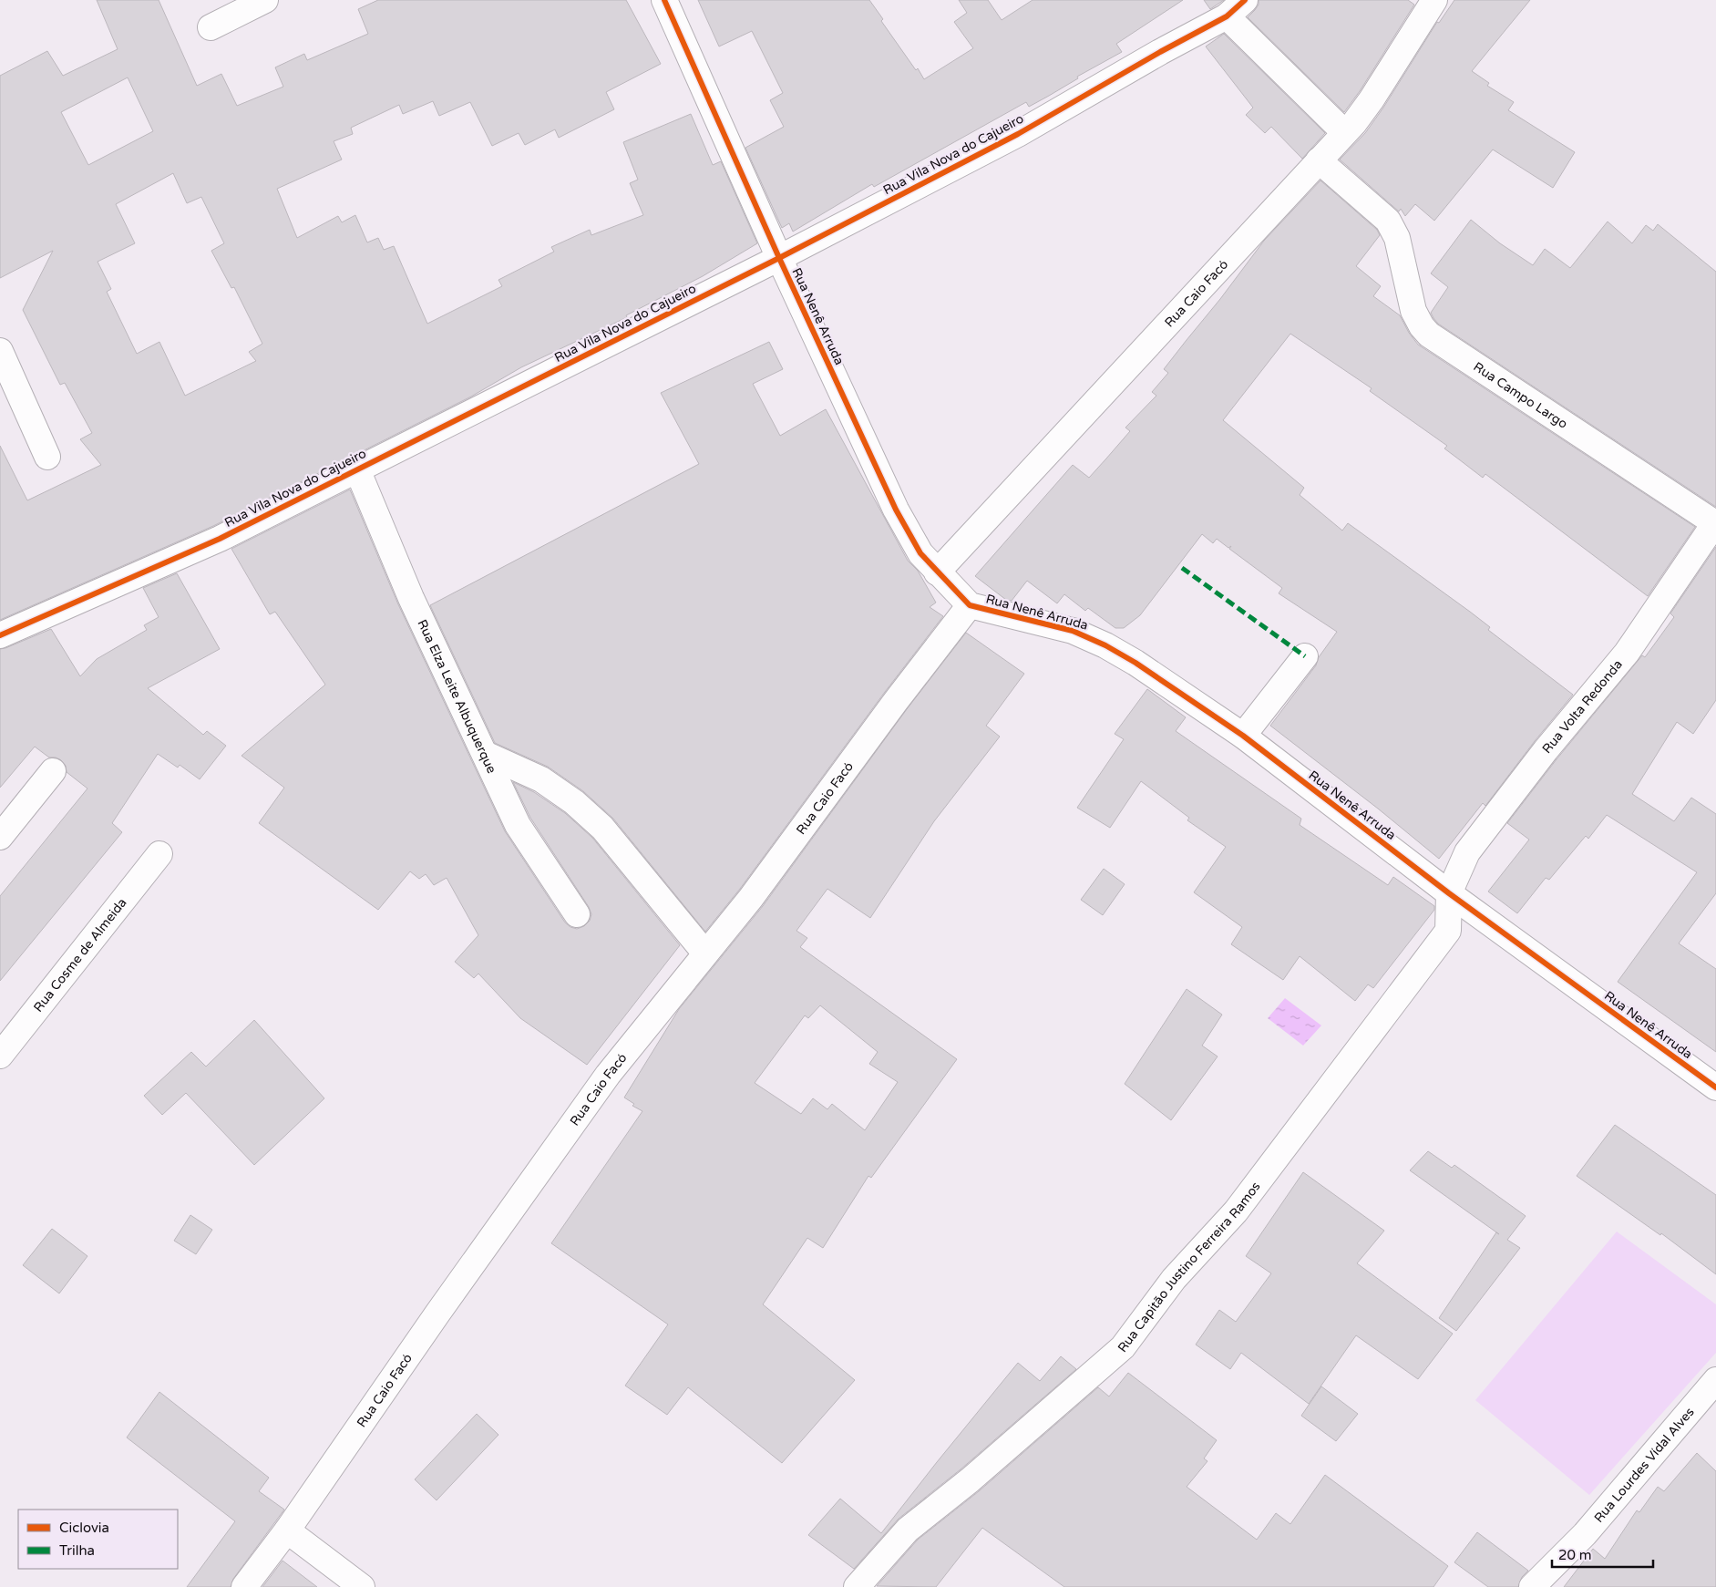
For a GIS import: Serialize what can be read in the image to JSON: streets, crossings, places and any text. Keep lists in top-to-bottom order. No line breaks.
{"streets":{"street":["Rua Vila Nova do Cajueiro","Rua Caio Facó","Rua Nenê Arruda","Rua Campo Largo","Rua Elza Leite Albuquerque","Rua Volta Redonda","Rua Cosme de Almeida","Rua Capitão Justino Ferreira Ramos","Rua Lourdes Vídal Alves"]},"crossings":[["Rua Vila Nova do Cajueiro","Rua Nenê Arruda"],["Rua Vila Nova do Cajueiro","Rua Elza Leite Albuquerque"],["Rua Caio Facó","Rua Nenê Arruda"],["Rua Caio Facó","Rua Campo Largo"],["Rua Nenê Arruda","Rua Volta Redonda"],["Rua Nenê Arruda","Rua Capitão Justino Ferreira Ramos"],["Rua Campo Largo","Rua Volta Redonda"],["Rua Volta Redonda","Rua Capitão Justino Ferreira Ramos"]],"legend":["Ciclovia","Trilha"],"scale_bar":"20 m"}
